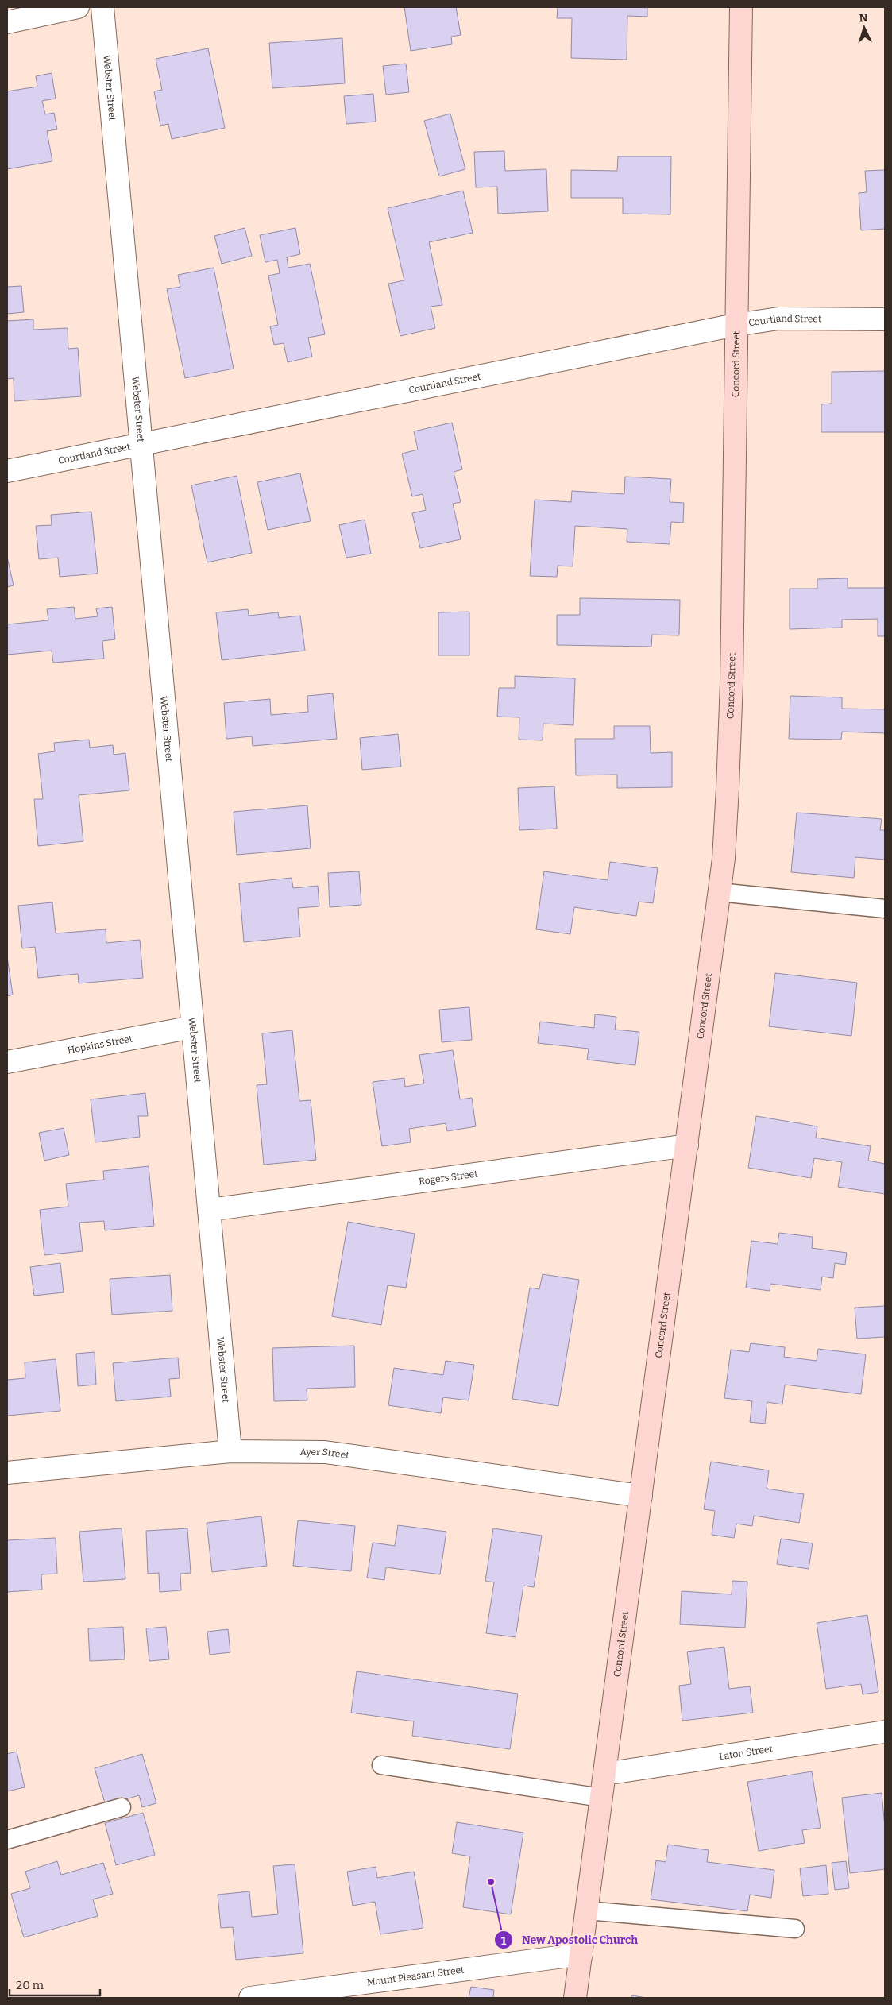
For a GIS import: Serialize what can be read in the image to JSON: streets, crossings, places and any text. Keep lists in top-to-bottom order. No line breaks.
{"streets":{"main road":["Concord Street"],"street":["Webster Street","Courtland Street","Hopkins Street","Rogers Street","Ayer Street","Laton Street","Mount Pleasant Street"]},"crossings":[["Webster Street","Courtland Street"],["Webster Street","Hopkins Street"],["Webster Street","Rogers Street"],["Webster Street","Ayer Street"],["Courtland Street","Concord Street"],["Concord Street","Rogers Street"],["Concord Street","Ayer Street"],["Concord Street","Laton Street"],["Concord Street","Mount Pleasant Street"]],"places":["New Apostolic Church"],"scale_bar":"20 m","north":"top"}
